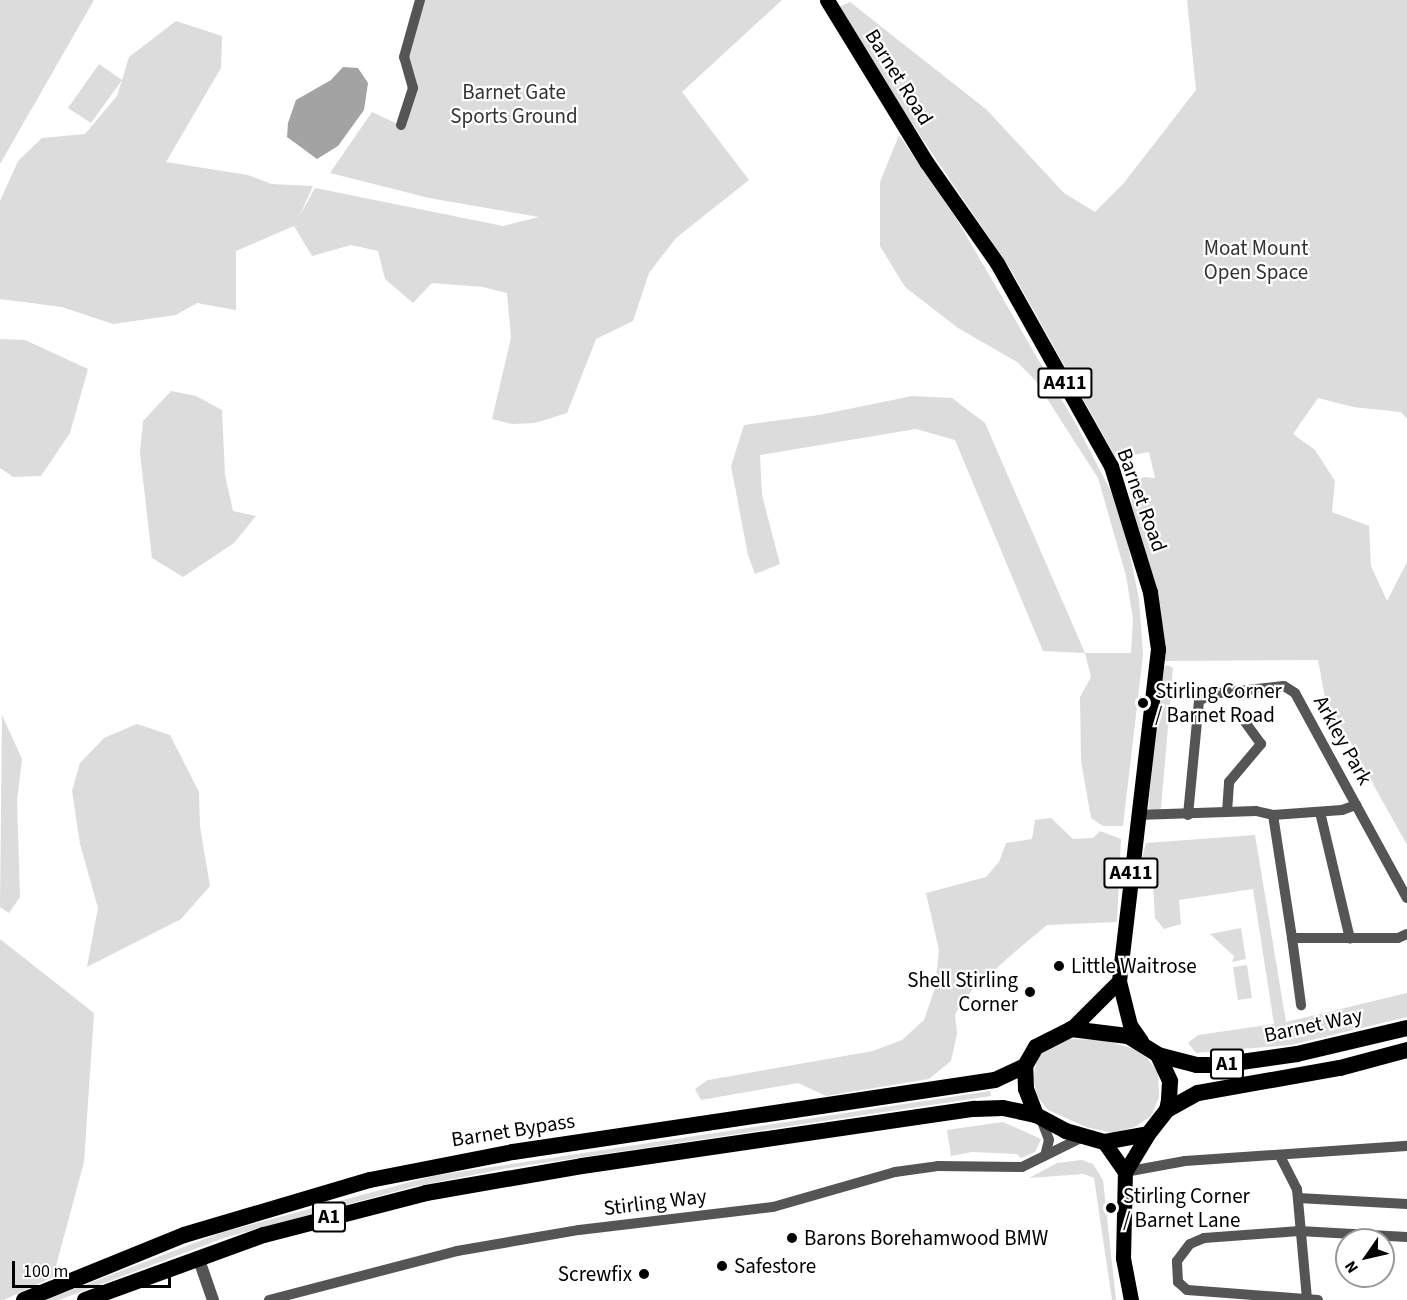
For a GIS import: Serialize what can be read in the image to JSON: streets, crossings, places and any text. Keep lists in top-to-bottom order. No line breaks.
{"streets":{"highway":["Barnet Way","A1","Barnet Bypass"],"main road":["Barnet Road","A411"],"street":["Arkley Park","Stirling Way"]},"crossings":[["Barnet Road","Arkley Park"],["Barnet Road","Barnet Way"],["Barnet Road","A1"],["Barnet Road","Barnet Bypass"],["Barnet Road","Stirling Way"],["Barnet Way","A1"],["Barnet Way","Barnet Bypass"],["Barnet Way","Stirling Way"],["A1","Barnet Bypass"],["A1","Stirling Way"],["Barnet Bypass","Stirling Way"]],"parks":["Barnet Gate Sports Ground","Moat Mount Open Space"],"places":["Stirling Corner / Barnet Road","Little Waitrose","Shell Stirling Corner","Stirling Corner / Barnet Lane","Barons Borehamwood BMW","Safestore","Screwfix"],"scale_bar":"100 m","north":"bottom left"}
